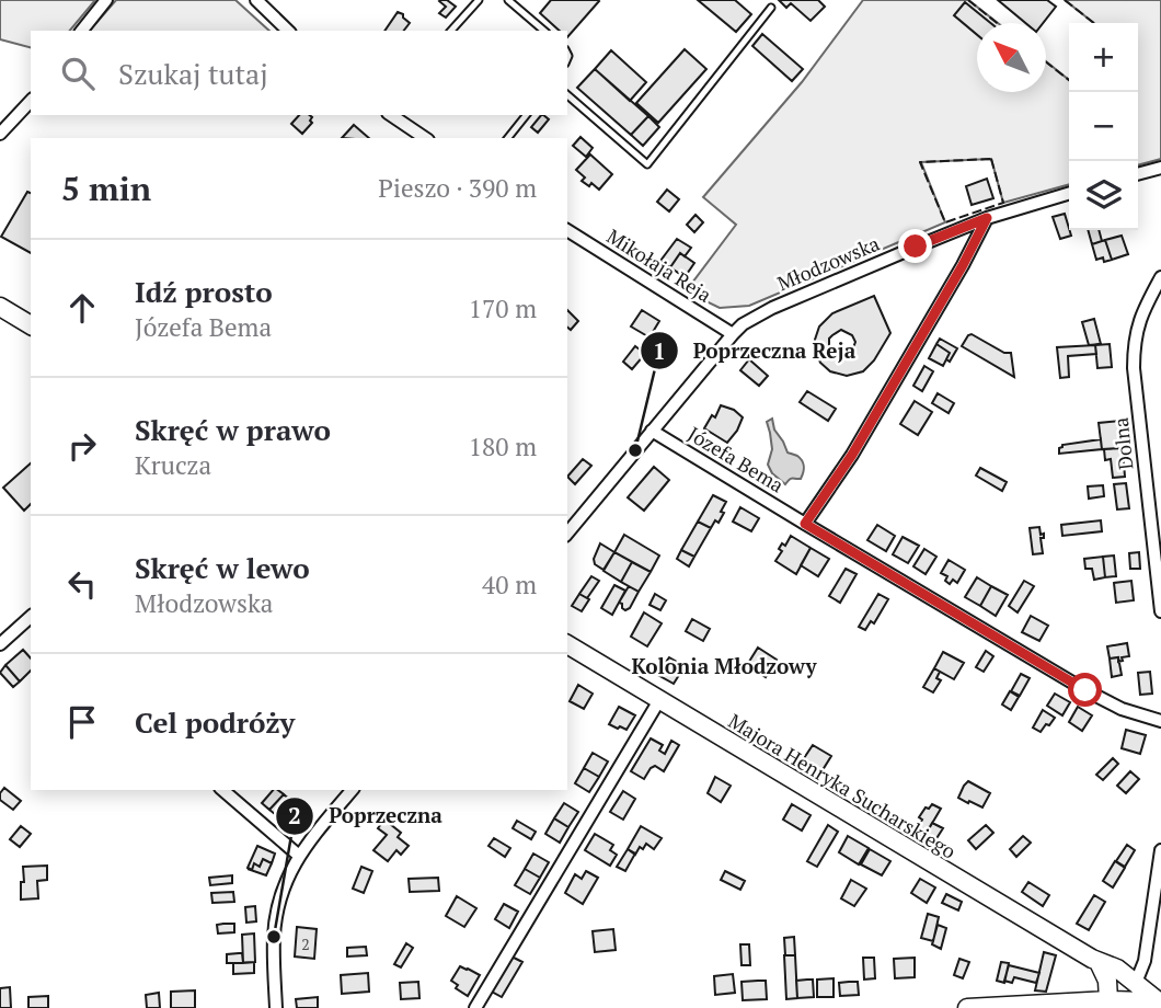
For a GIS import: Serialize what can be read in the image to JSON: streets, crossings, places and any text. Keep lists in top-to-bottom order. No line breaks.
{"streets":{"street":["Młodzowska","Mikołaja Reja","Dolna","Józefa Bema","Majora Henryka Sucharskiego"]},"crossings":[["Młodzowska","Mikołaja Reja"],["Młodzowska","Józefa Bema"]],"districts":["Kolonia Młodzowy"],"places":["Poprzeczna Reja","Poprzeczna"],"house_numbers":["2"],"north":"top left","page":{"map_buttons":["+","−"],"search":"Szukaj tutaj","heading":["5 min","Pieszo · 390 m"],"list":[["Idź prosto","Józefa Bema","170 m"],["Skręć w prawo","Krucza","180 m"],["Skręć w lewo","Młodzowska","40 m"],"Cel podróży"]}}
